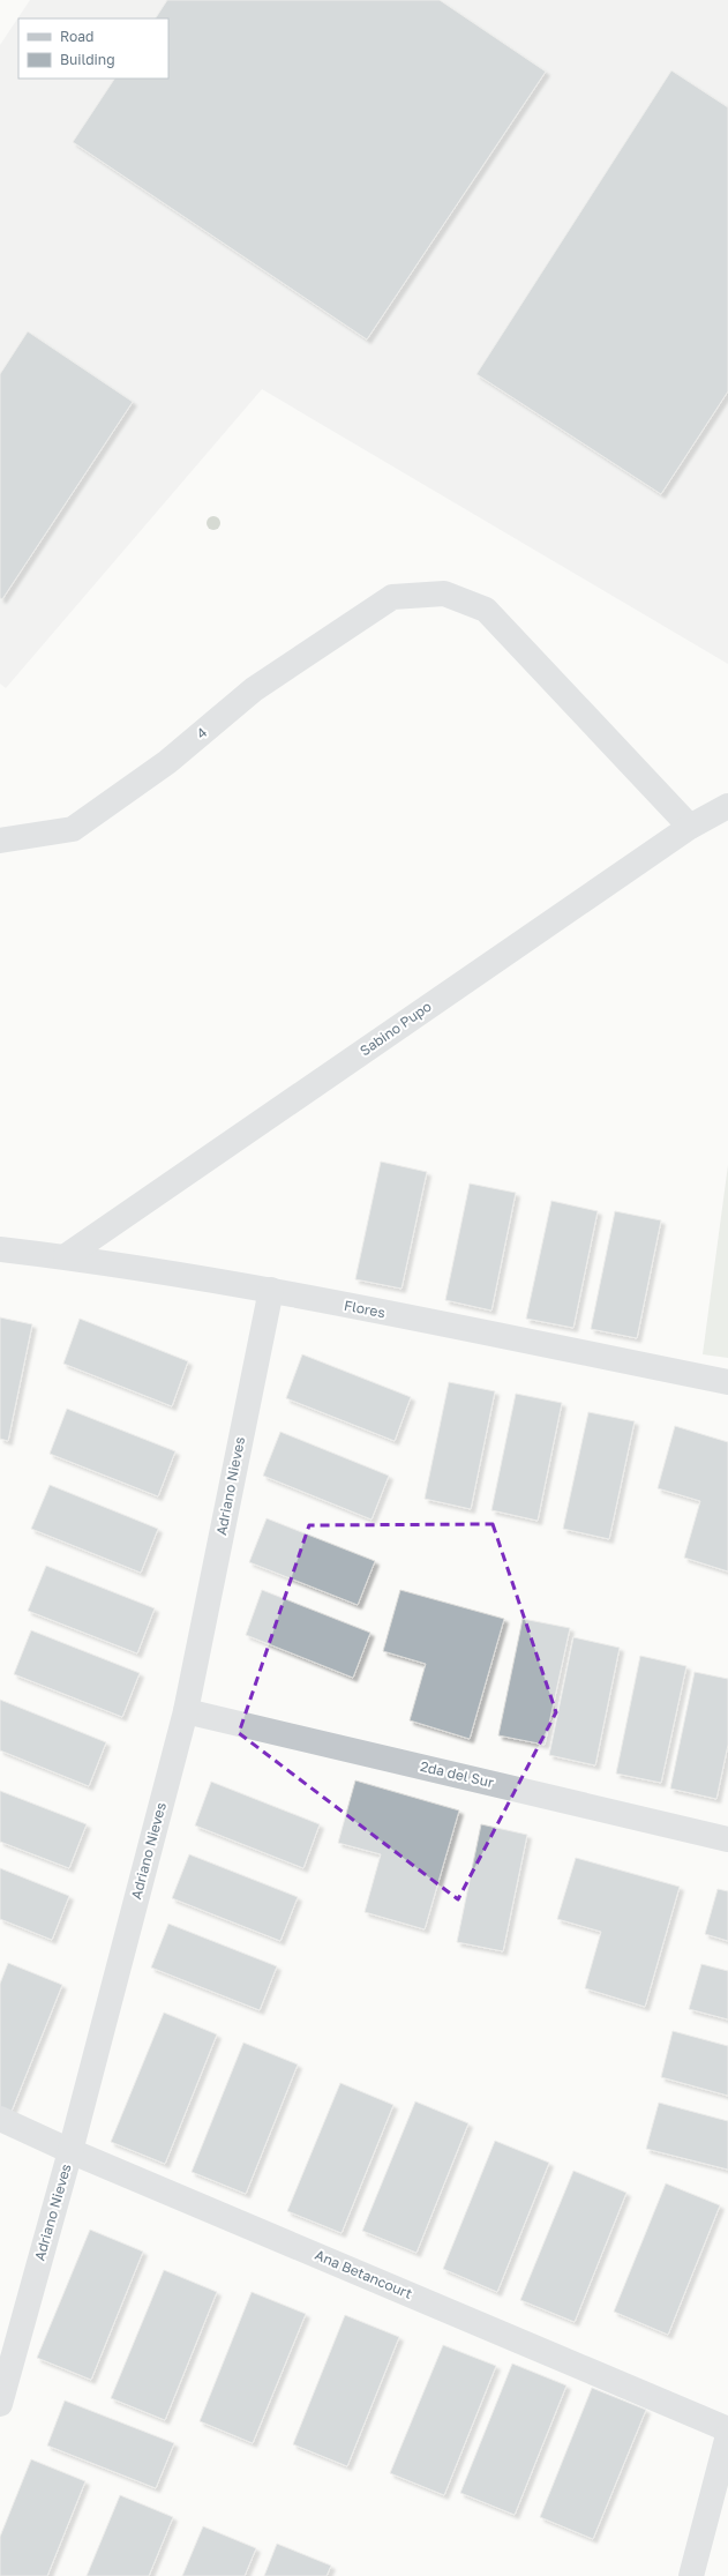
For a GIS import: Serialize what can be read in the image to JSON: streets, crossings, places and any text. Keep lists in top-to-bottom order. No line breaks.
{"streets":{"street":["4","Sabino Pupo","Flores","Adriano Nieves","2da del Sur","Ana Betancourt"]},"crossings":[["4","Sabino Pupo"],["Sabino Pupo","Flores"],["Flores","Adriano Nieves"],["Adriano Nieves","2da del Sur"],["Adriano Nieves","Ana Betancourt"]],"legend":["Road","Building"]}
